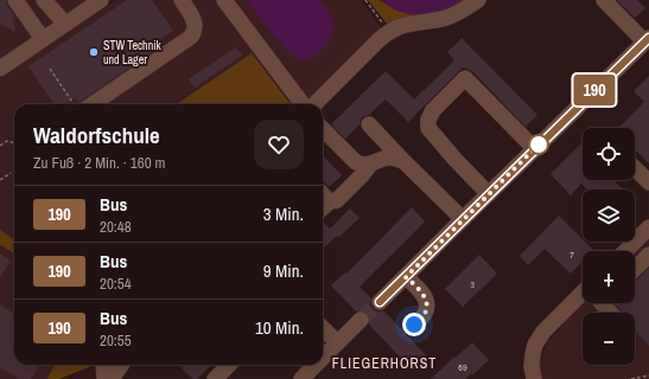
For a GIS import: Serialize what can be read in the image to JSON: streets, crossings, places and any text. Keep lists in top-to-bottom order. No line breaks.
{"districts":["FLIEGERHORST"],"places":["STW Technik und Lager"],"lines":["bus line 190"],"house_numbers":["7","3","69"],"page":{"on_map":"190","heading":["Waldorfschule","Zu Fuß · 2 Min. · 160 m"],"map_buttons":["+","−"],"list":[{"mark":"190","name":"Bus","note":"20:48","value":"3 Min."},{"mark":"190","name":"Bus","note":"20:54","value":"9 Min."},{"mark":"190","name":"Bus","note":"20:55","value":"10 Min."}]}}
